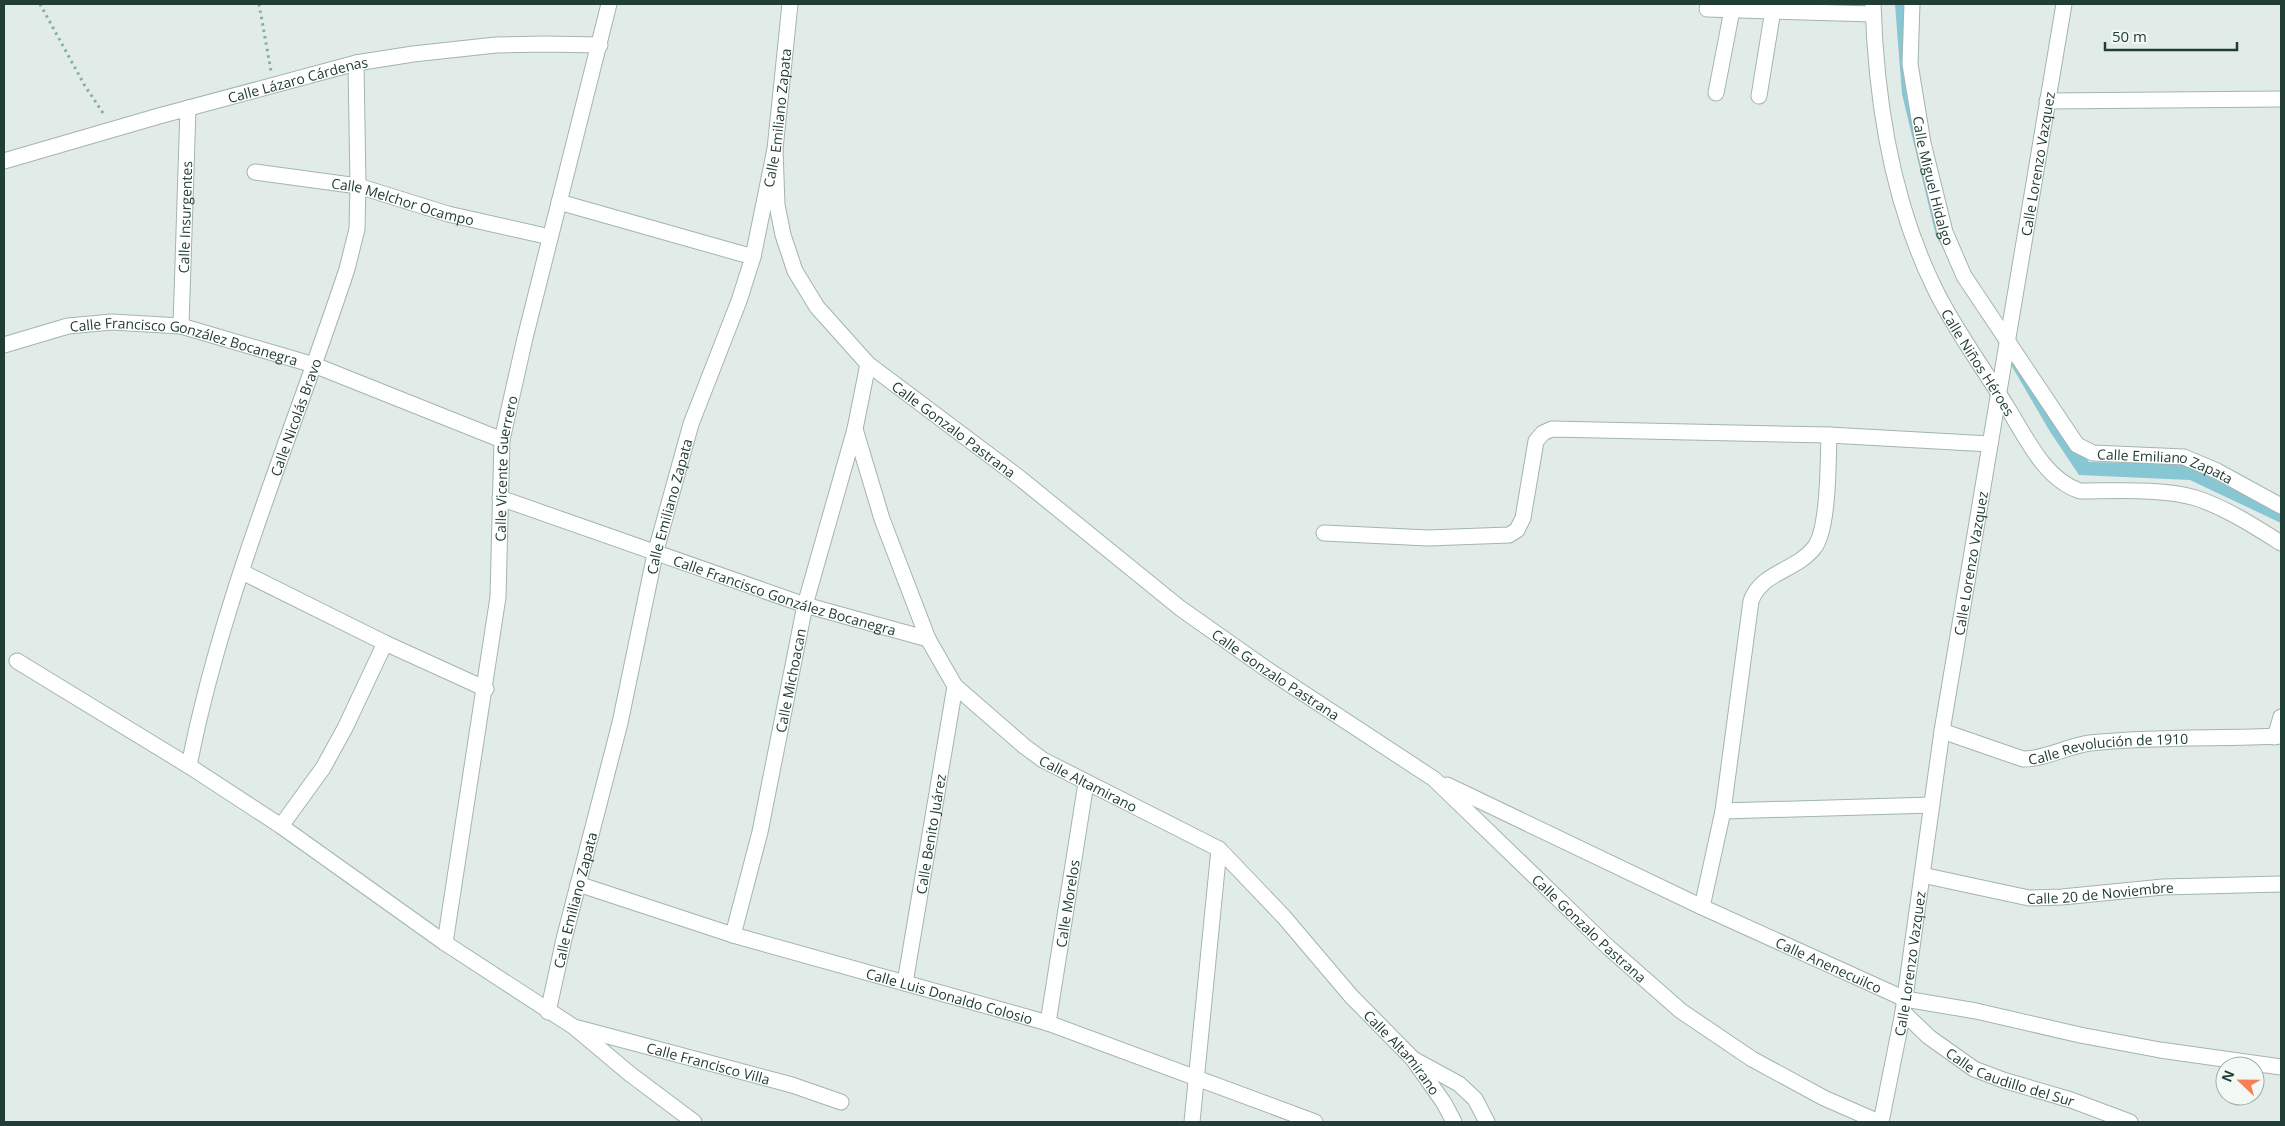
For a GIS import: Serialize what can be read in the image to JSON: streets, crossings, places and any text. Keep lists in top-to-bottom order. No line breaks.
{"streets":{"street":["Calle Lázaro Cárdenas","Calle Emiliano Zapata","Calle Lorenzo Vazquez","Calle Miguel Hidalgo","Calle Melchor Ocampo","Calle Insurgentes","Calle Francisco González Bocanegra","Calle Niños Héroes","Calle Nicolás Bravo","Calle Gonzalo Pastrana","Calle Vicente Guerrero","Calle Michoacan","Calle Revolución de 1910","Calle Altamirano","Calle Benito Juárez","Calle 20 de Noviembre","Calle Morelos","Calle Anenecuilco","Calle Luis Donaldo Colosio","Calle Francisco Villa","Calle Caudillo del Sur"]},"crossings":[["Calle Lázaro Cárdenas","Calle Insurgentes"],["Calle Lázaro Cárdenas","Calle Nicolás Bravo"],["Calle Lázaro Cárdenas","Calle Vicente Guerrero"],["Calle Emiliano Zapata","Calle Lorenzo Vazquez"],["Calle Emiliano Zapata","Calle Miguel Hidalgo"],["Calle Emiliano Zapata","Calle Francisco González Bocanegra"],["Calle Emiliano Zapata","Calle Gonzalo Pastrana"],["Calle Emiliano Zapata","Calle Luis Donaldo Colosio"],["Calle Lorenzo Vazquez","Calle Miguel Hidalgo"],["Calle Lorenzo Vazquez","Calle Niños Héroes"],["Calle Lorenzo Vazquez","Calle Gonzalo Pastrana"],["Calle Lorenzo Vazquez","Calle Revolución de 1910"],["Calle Lorenzo Vazquez","Calle 20 de Noviembre"],["Calle Lorenzo Vazquez","Calle Anenecuilco"],["Calle Lorenzo Vazquez","Calle Caudillo del Sur"],["Calle Melchor Ocampo","Calle Nicolás Bravo"],["Calle Melchor Ocampo","Calle Vicente Guerrero"],["Calle Insurgentes","Calle Francisco González Bocanegra"],["Calle Francisco González Bocanegra","Calle Nicolás Bravo"],["Calle Francisco González Bocanegra","Calle Vicente Guerrero"],["Calle Francisco González Bocanegra","Calle Michoacan"],["Calle Francisco González Bocanegra","Calle Altamirano"],["Calle Gonzalo Pastrana","Calle Altamirano"],["Calle Gonzalo Pastrana","Calle Anenecuilco"],["Calle Michoacan","Calle Altamirano"],["Calle Michoacan","Calle Luis Donaldo Colosio"],["Calle Altamirano","Calle Benito Juárez"],["Calle Altamirano","Calle Morelos"],["Calle Benito Juárez","Calle Luis Donaldo Colosio"],["Calle Morelos","Calle Luis Donaldo Colosio"],["Calle Anenecuilco","Calle Caudillo del Sur"]],"scale_bar":"50 m","north":"left"}
